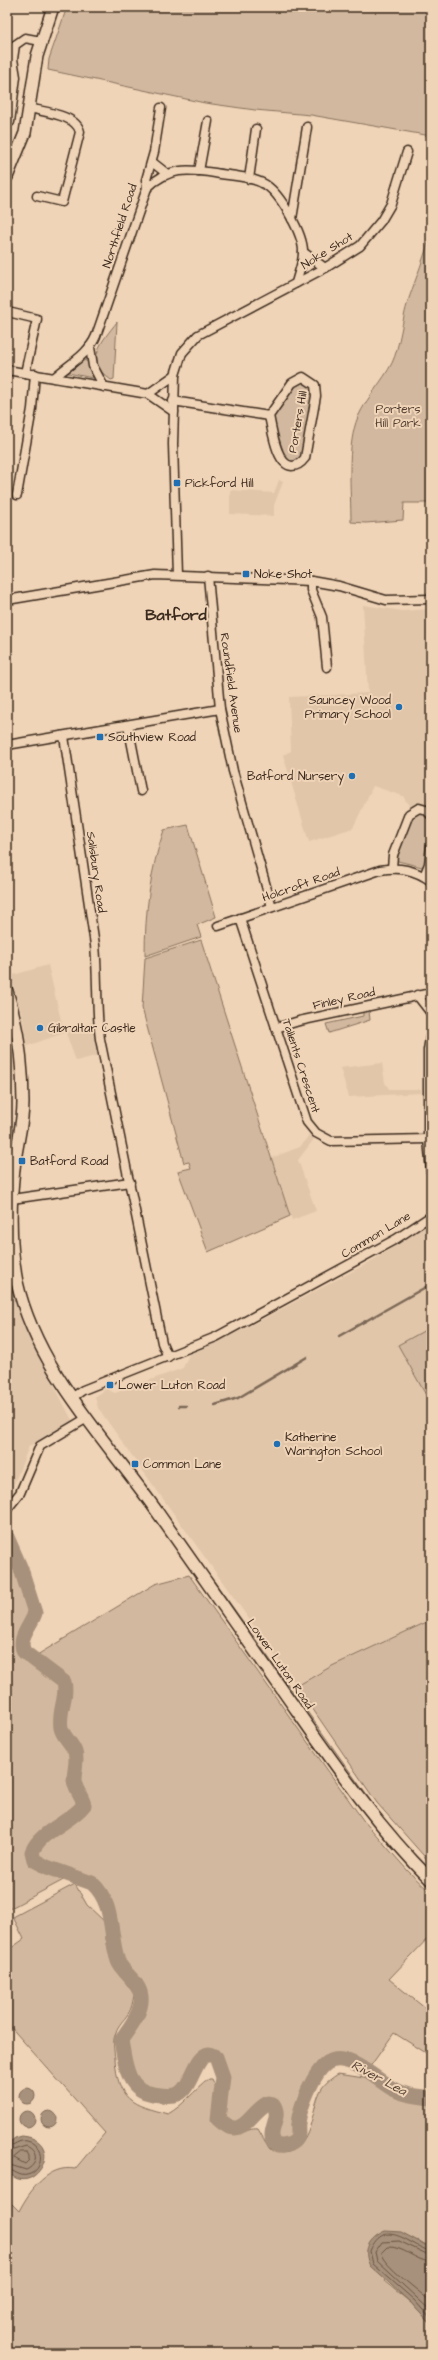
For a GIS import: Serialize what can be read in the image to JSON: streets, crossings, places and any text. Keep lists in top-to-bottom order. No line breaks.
{"streets":{"main road":["Lower Luton Road"],"street":["Northfield Road","Noke Shot","Porters Hill","Roundfield Avenue","Salisbury Road","Holcroft Road","Finley Road","Tallents Crescent","Common Lane"]},"crossings":[["Roundfield Avenue","Holcroft Road"],["Holcroft Road","Tallents Crescent"],["Finley Road","Tallents Crescent"],["Common Lane","Lower Luton Road"]],"districts":["Batford"],"water":["River Lea"],"parks":["Porters Hill Park"],"places":{"transit":["Pickford Hill","Noke Shot","Southview Road","Batford Road","Lower Luton Road","Common Lane"],"other":["Sauncey Wood Primary School","Batford Nursery","Gibraltar Castle","Katherine Warington School"]}}
